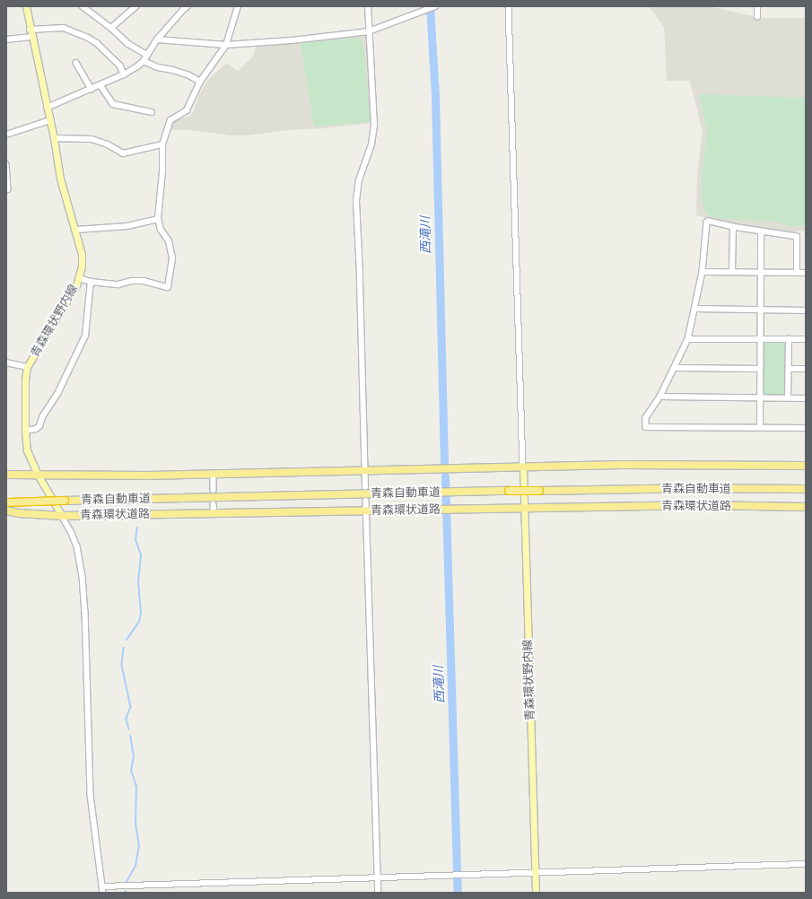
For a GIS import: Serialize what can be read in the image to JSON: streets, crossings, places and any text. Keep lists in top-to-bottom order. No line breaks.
{"streets":{"highway":["青森自動車道","青森環状道路"],"main road":["青森環状野内線"]},"crossings":[["青森環状野内線","青森環状道路"]],"water":["西滝川"]}
